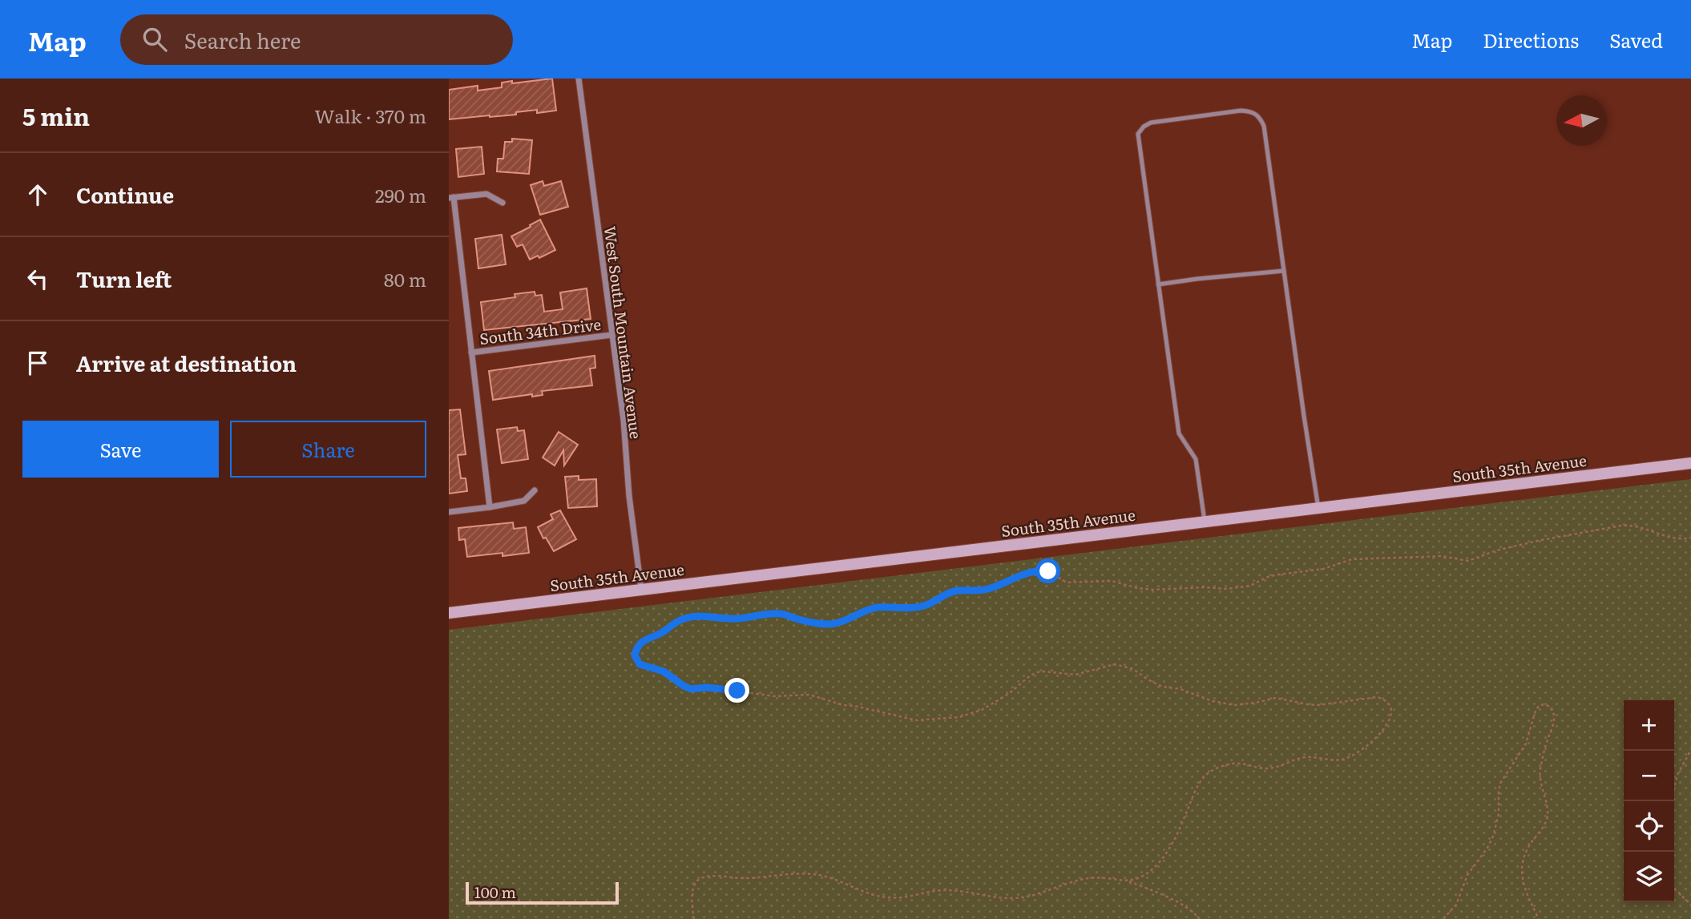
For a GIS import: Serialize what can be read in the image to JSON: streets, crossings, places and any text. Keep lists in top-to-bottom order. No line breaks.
{"streets":{"main road":["South 35th Avenue"],"street":["South 34th Drive","West South Mountain Avenue"]},"crossings":[["South 34th Drive","West South Mountain Avenue"],["West South Mountain Avenue","South 35th Avenue"]],"scale_bar":"100 m","north":"left","page":{"header":"Map","search":"Search here","nav":["Map","Directions","Saved"],"heading":["5 min","Walk · 370 m"],"list":[["Continue","290 m"],["Turn left","80 m"],"Arrive at destination"],"buttons":["Save","Share"],"map_buttons":["+","−"],"scale":"100 m"}}
